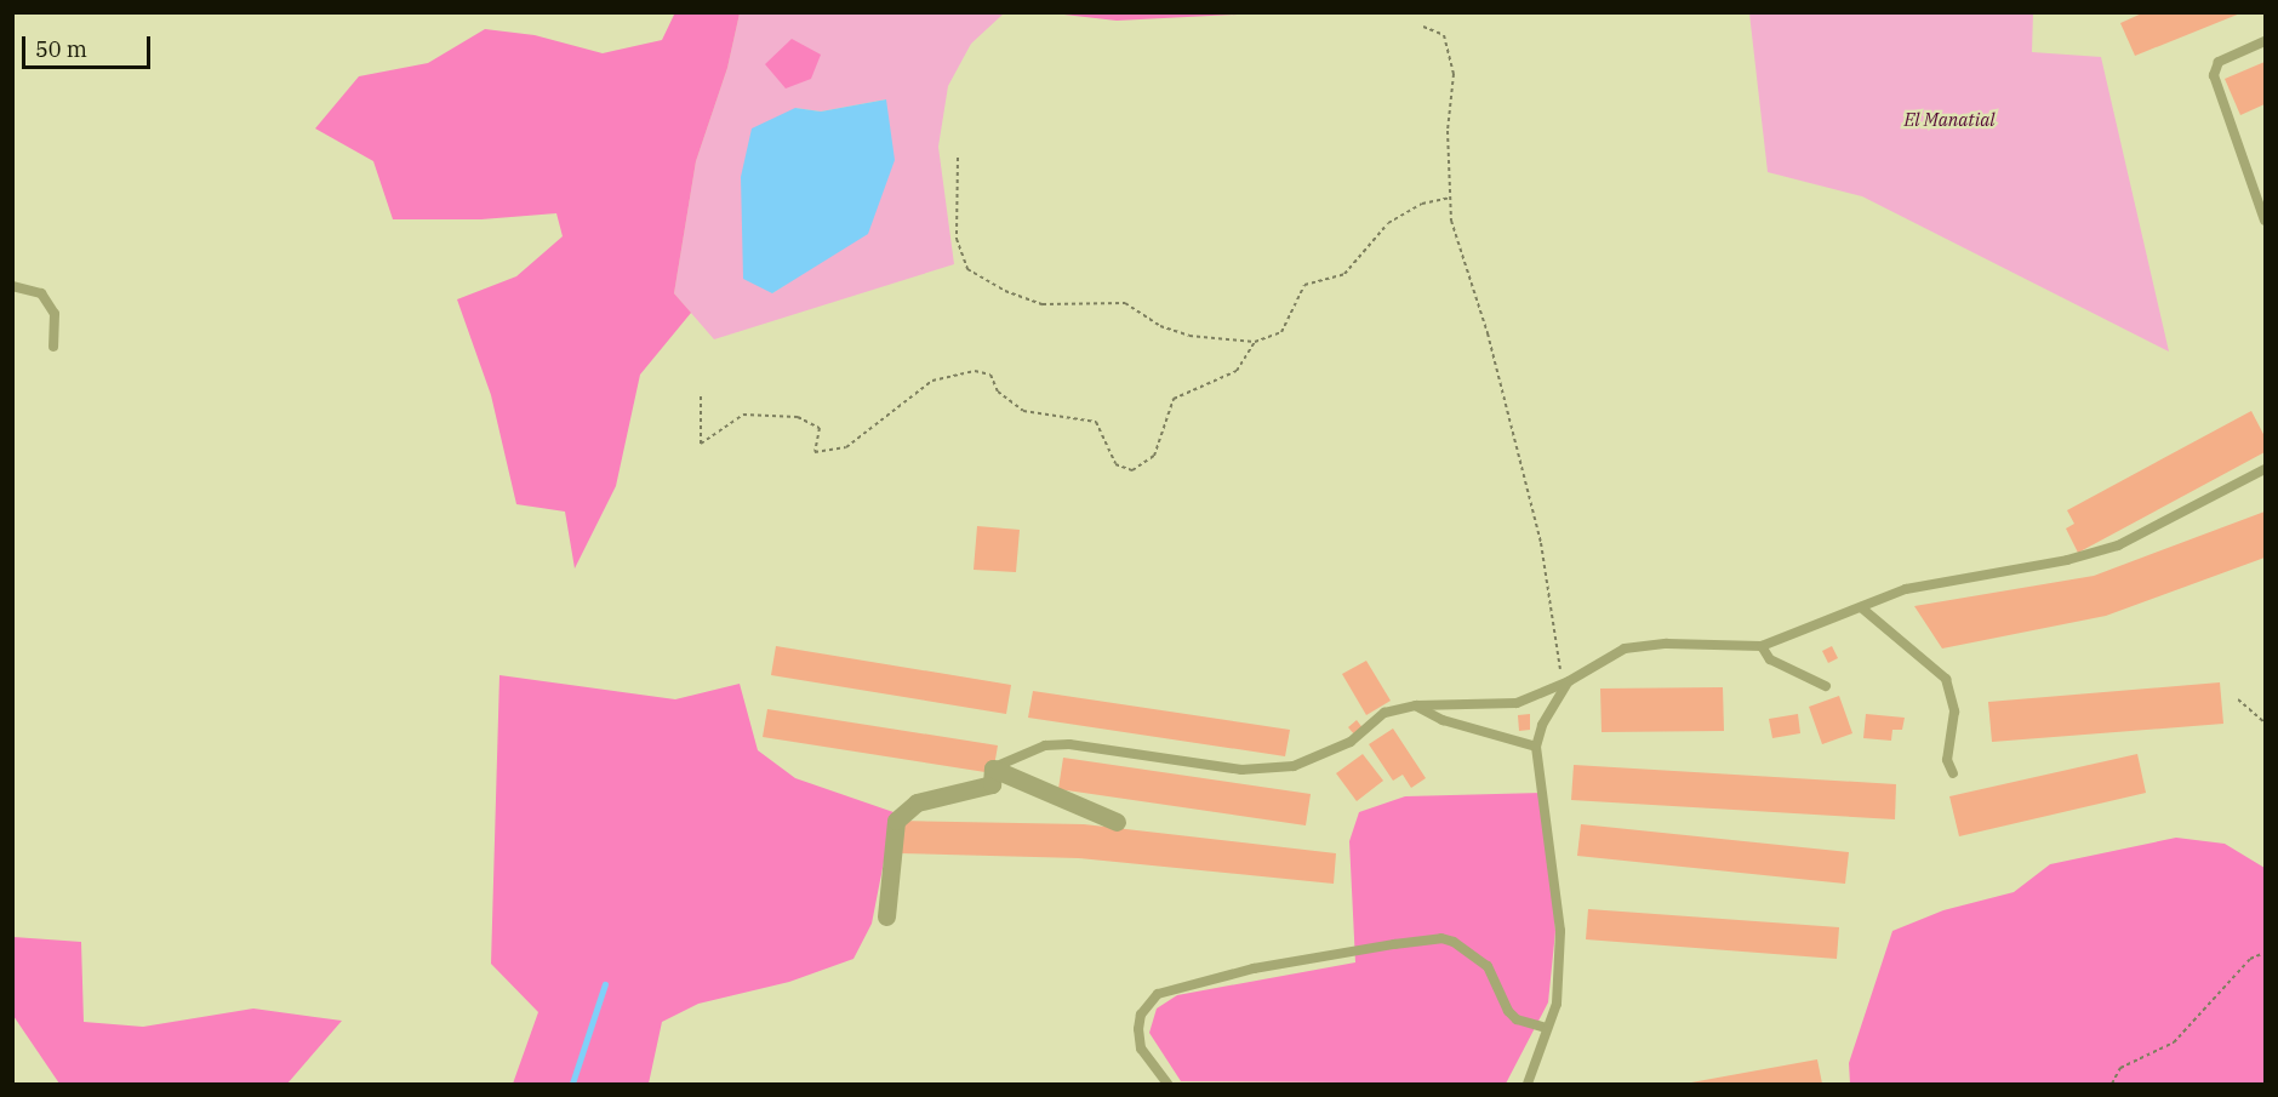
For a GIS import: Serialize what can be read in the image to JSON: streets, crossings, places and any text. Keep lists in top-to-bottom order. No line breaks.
{"parks":["El Manatial"],"scale_bar":"50 m"}
